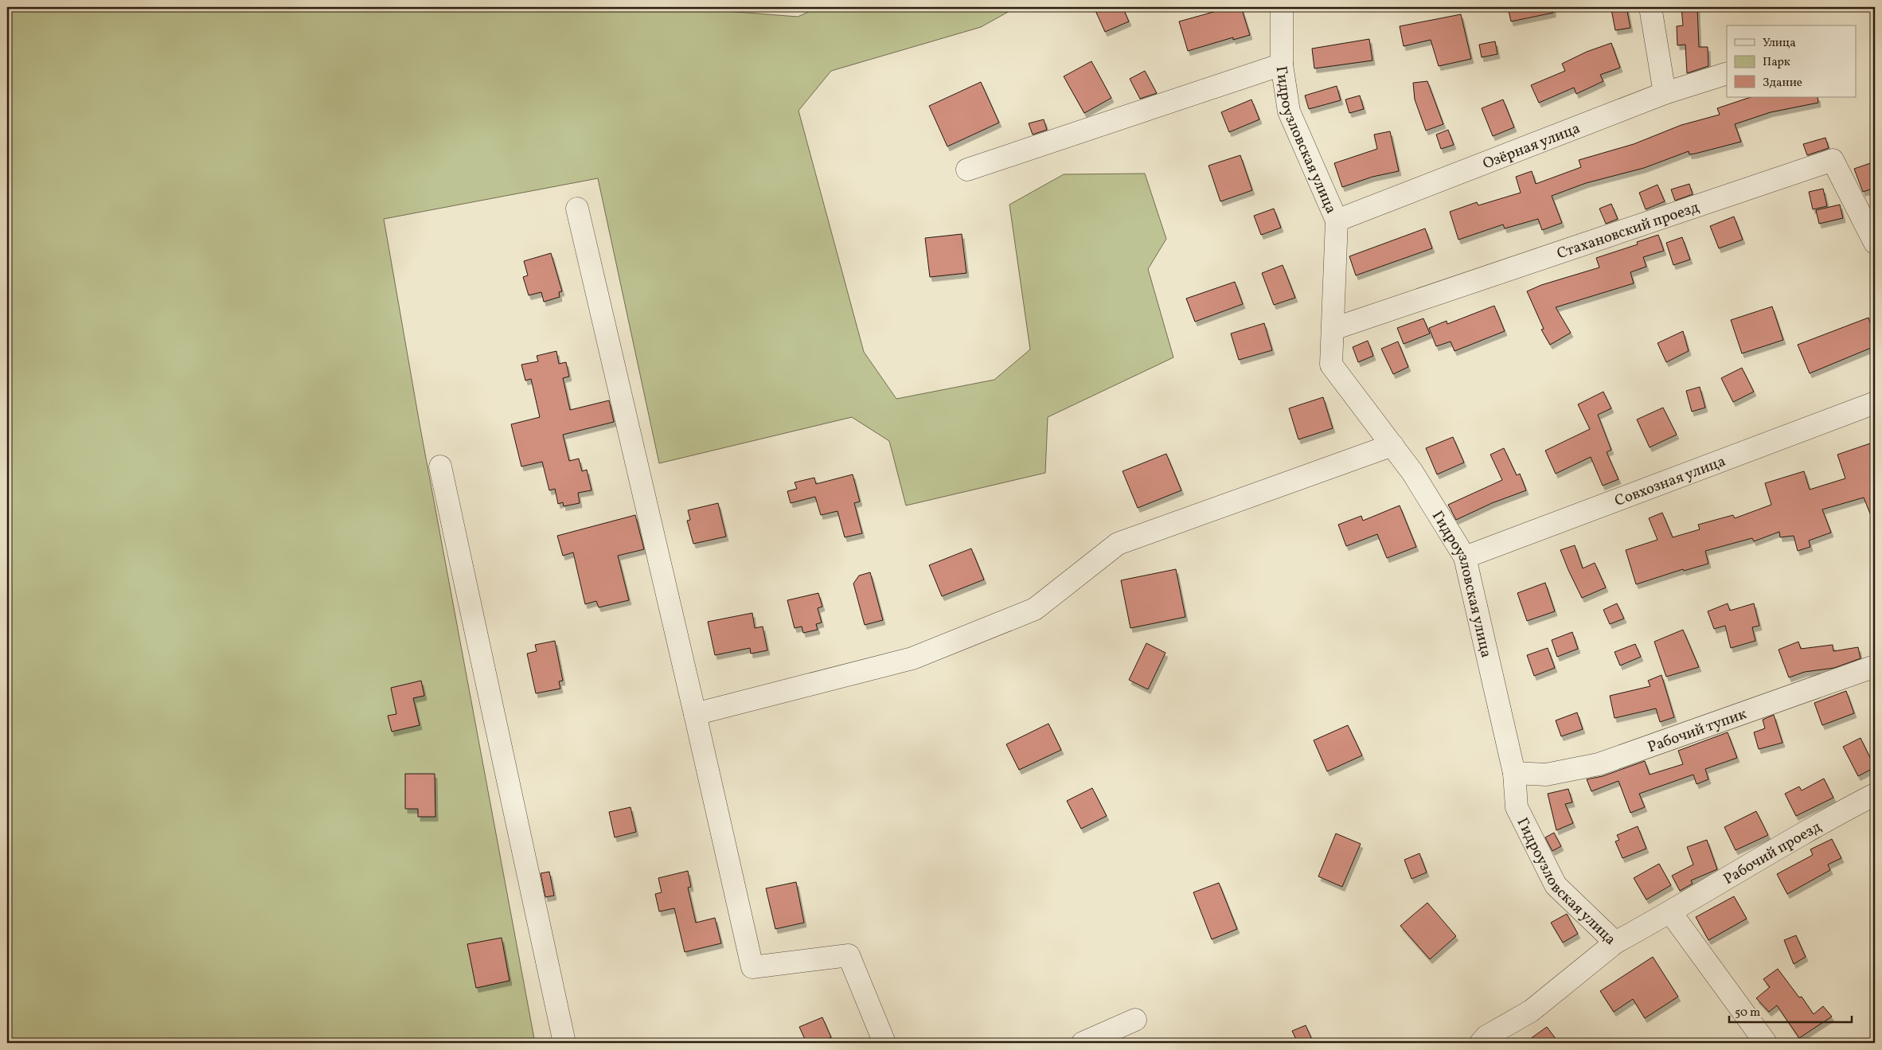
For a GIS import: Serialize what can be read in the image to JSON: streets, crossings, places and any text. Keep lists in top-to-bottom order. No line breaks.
{"streets":{"street":["Гидроузловская улица","Озёрная улица","Стахановский проезд","Совхозная улица","Рабочий тупик","Рабочий проезд"]},"crossings":[["Гидроузловская улица","Озёрная улица"],["Гидроузловская улица","Стахановский проезд"],["Гидроузловская улица","Совхозная улица"],["Гидроузловская улица","Рабочий тупик"],["Гидроузловская улица","Рабочий проезд"]],"legend":["Улица","Парк","Здание"],"scale_bar":"50 m"}
